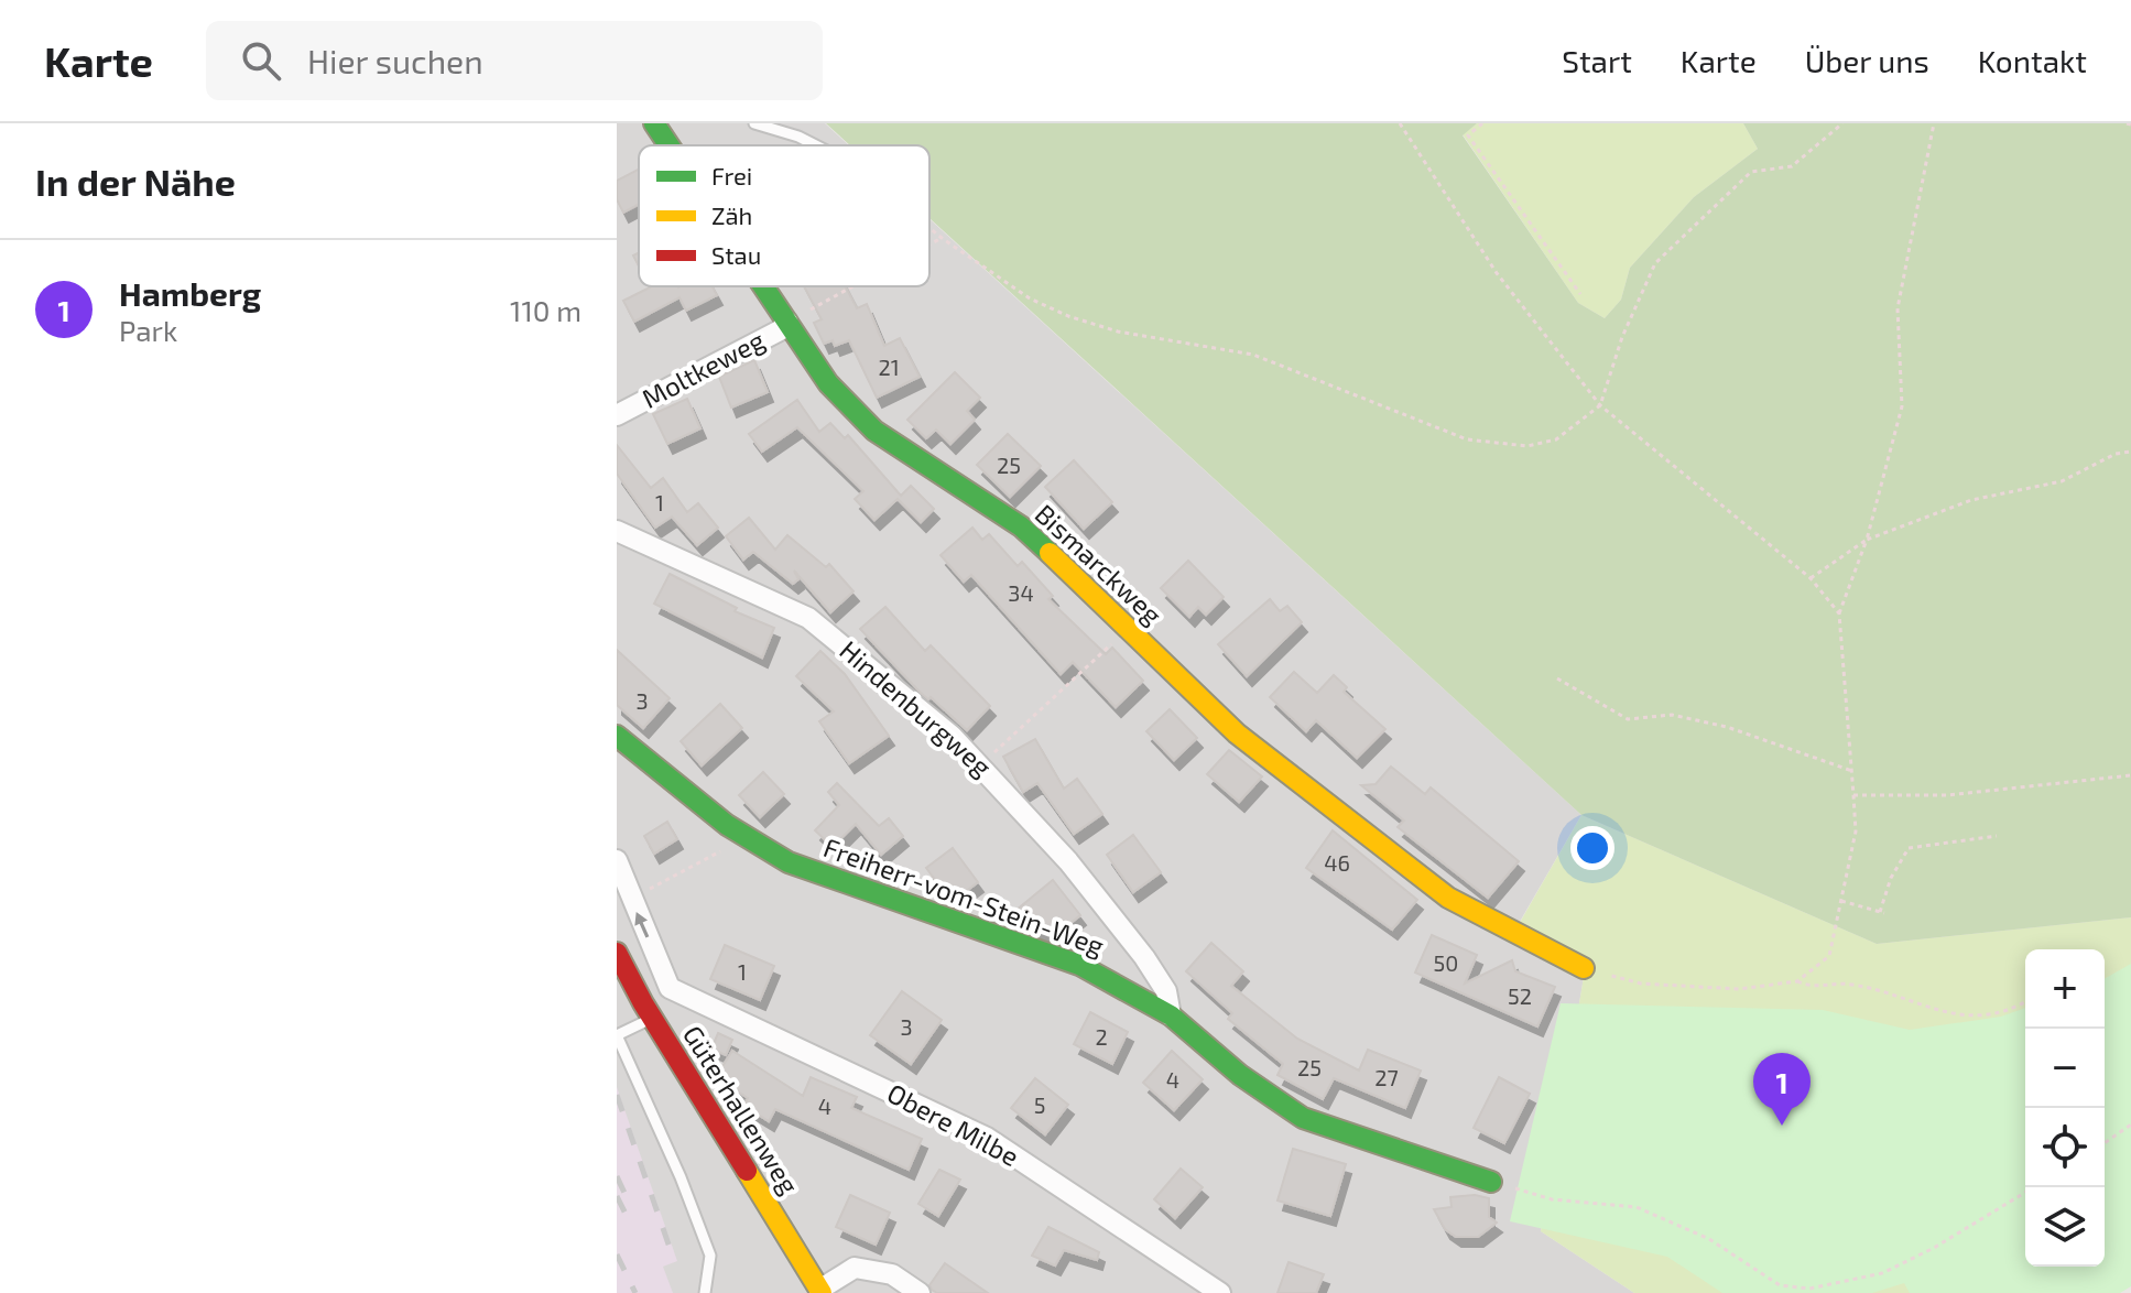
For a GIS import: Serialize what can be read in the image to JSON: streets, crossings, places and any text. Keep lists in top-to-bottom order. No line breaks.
{"streets":{"street":["Moltkeweg","Bismarckweg","Hindenburgweg","Freiherr-vom-Stein-Weg","Güterhallenweg","Obere Milbe"]},"crossings":[["Moltkeweg","Bismarckweg"],["Hindenburgweg","Freiherr-vom-Stein-Weg"]],"house_numbers":["21","25","1","34","3","46","50","1","52","3","2","25","27","4","5","4"],"legend":["Frei","Zäh","Stau"],"page":{"header":"Karte","search":"Hier suchen","nav":["Start","Karte","Über uns","Kontakt"],"heading":"In der Nähe","list":[{"mark":"1","name":"Hamberg","note":"Park","value":"110 m"}],"map_buttons":["+","−"],"pins":"1"}}
